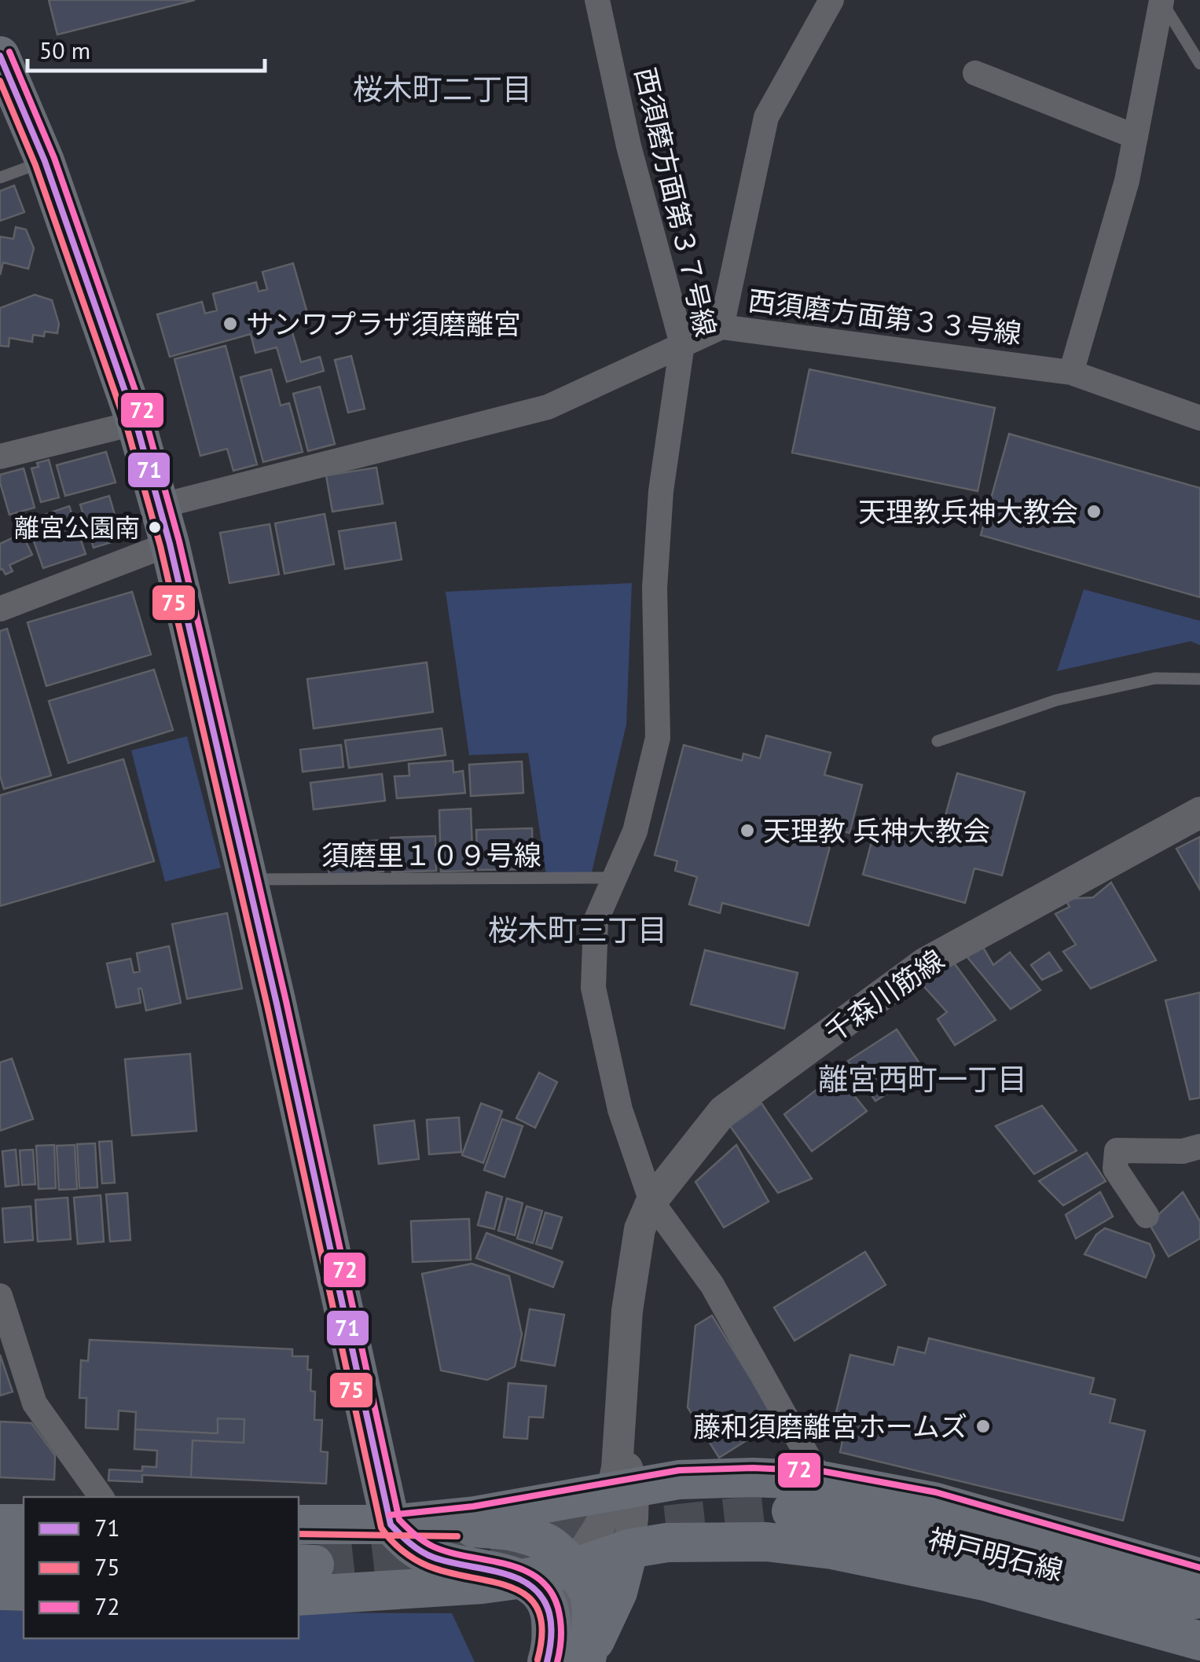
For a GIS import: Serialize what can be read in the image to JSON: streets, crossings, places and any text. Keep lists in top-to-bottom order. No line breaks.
{"streets":{"main road":["神戸明石線"],"street":["西須磨方面第３７号線","西須磨方面第３３号線","千森川筋線"],"lane":["須磨里１０９号線"]},"crossings":[["西須磨方面第３７号線","西須磨方面第３３号線"],["西須磨方面第３７号線","須磨里１０９号線"],["西須磨方面第３７号線","千森川筋線"]],"districts":["桜木町二丁目","桜木町三丁目","離宮西町一丁目"],"places":["サンワプラザ須磨離宮","天理教兵神大教会","離宮公園南","天理教 兵神大教会","藤和須磨離宮ホームズ"],"lines":["transit line 72","transit line 71","transit line 75"],"legend":["71","75","72"],"scale_bar":"50 m"}
